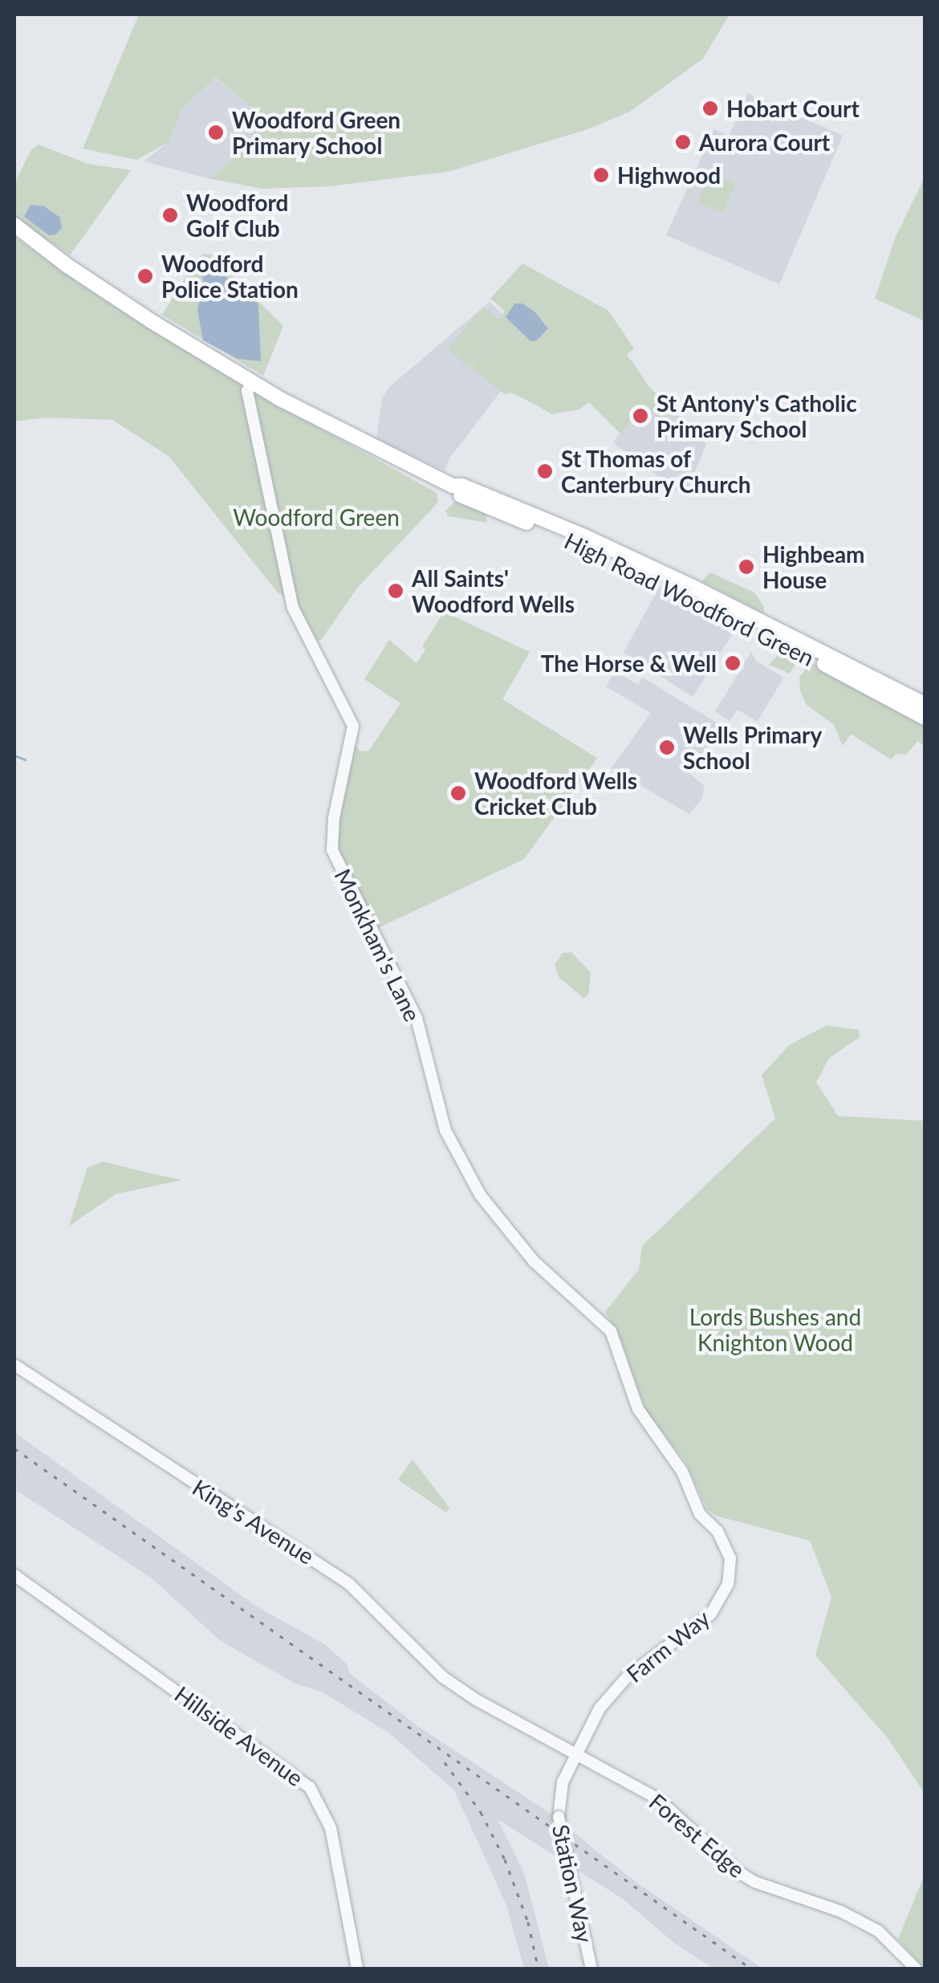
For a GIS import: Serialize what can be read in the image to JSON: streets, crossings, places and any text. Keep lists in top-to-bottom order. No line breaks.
{"streets":{"main road":["High Road Woodford Green"],"street":["Monkham's Lane","King's Avenue","Farm Way","Hillside Avenue","Forest Edge","Station Way"]},"crossings":[["High Road Woodford Green","Monkham's Lane"],["Monkham's Lane","Farm Way"],["King's Avenue","Forest Edge"],["Farm Way","Forest Edge"],["Farm Way","Station Way"],["Forest Edge","Station Way"]],"parks":["Woodford Green","Lords Bushes and Knighton Wood"],"places":["Hobart Court","Woodford Green Primary School","Aurora Court","Highwood","Woodford Golf Club","Woodford Police Station","St Antony's Catholic Primary School","St Thomas of Canterbury Church","Highbeam House","All Saints' Woodford Wells","The Horse & Well","Wells Primary School","Woodford Wells Cricket Club"]}
